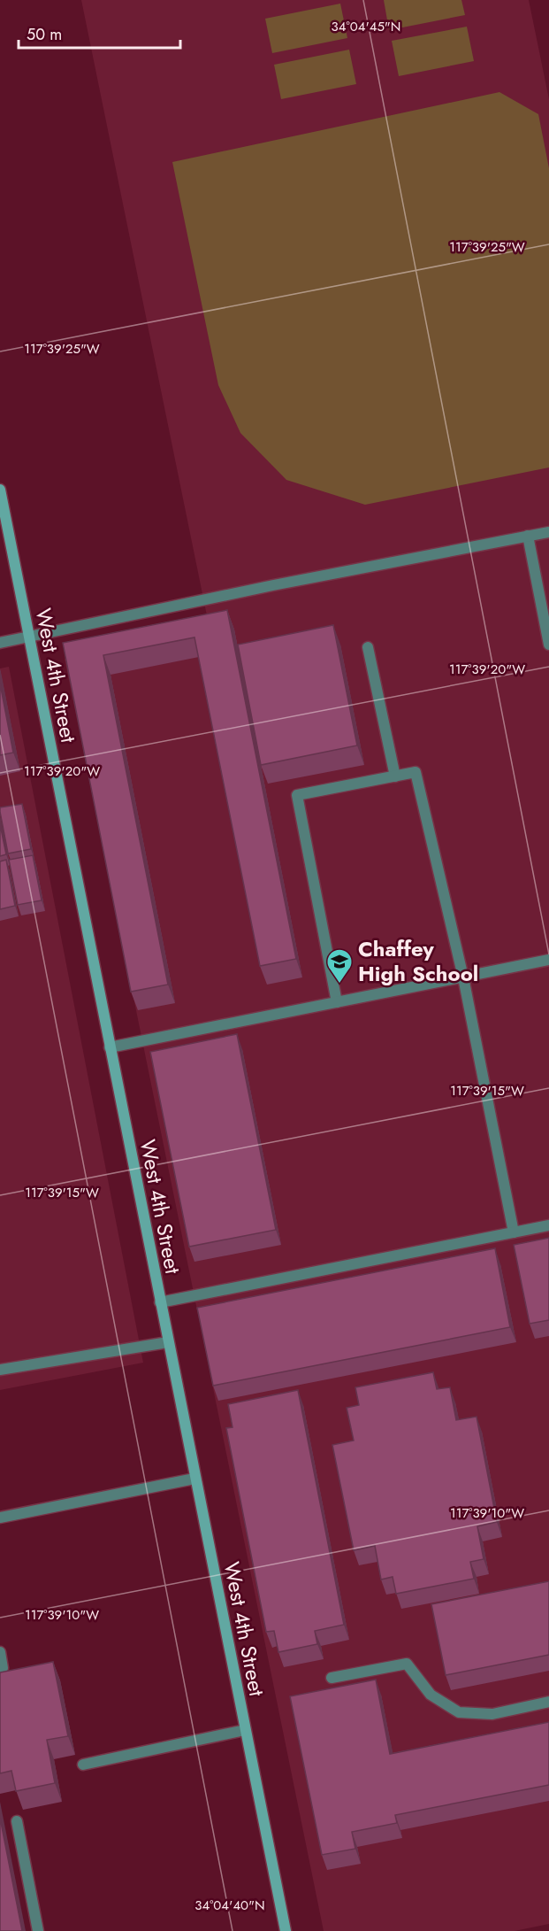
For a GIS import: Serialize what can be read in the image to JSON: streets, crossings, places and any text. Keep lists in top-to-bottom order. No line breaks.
{"streets":{"main road":["West 4th Street"]},"places":{"school or university":["Chaffey High School"]},"scale_bar":"50 m","coordinates":["34°04'45\"N","117°39'25\"W","117°39'20\"W","117°39'15\"W","117°39'10\"W","34°04'40\"N"]}
